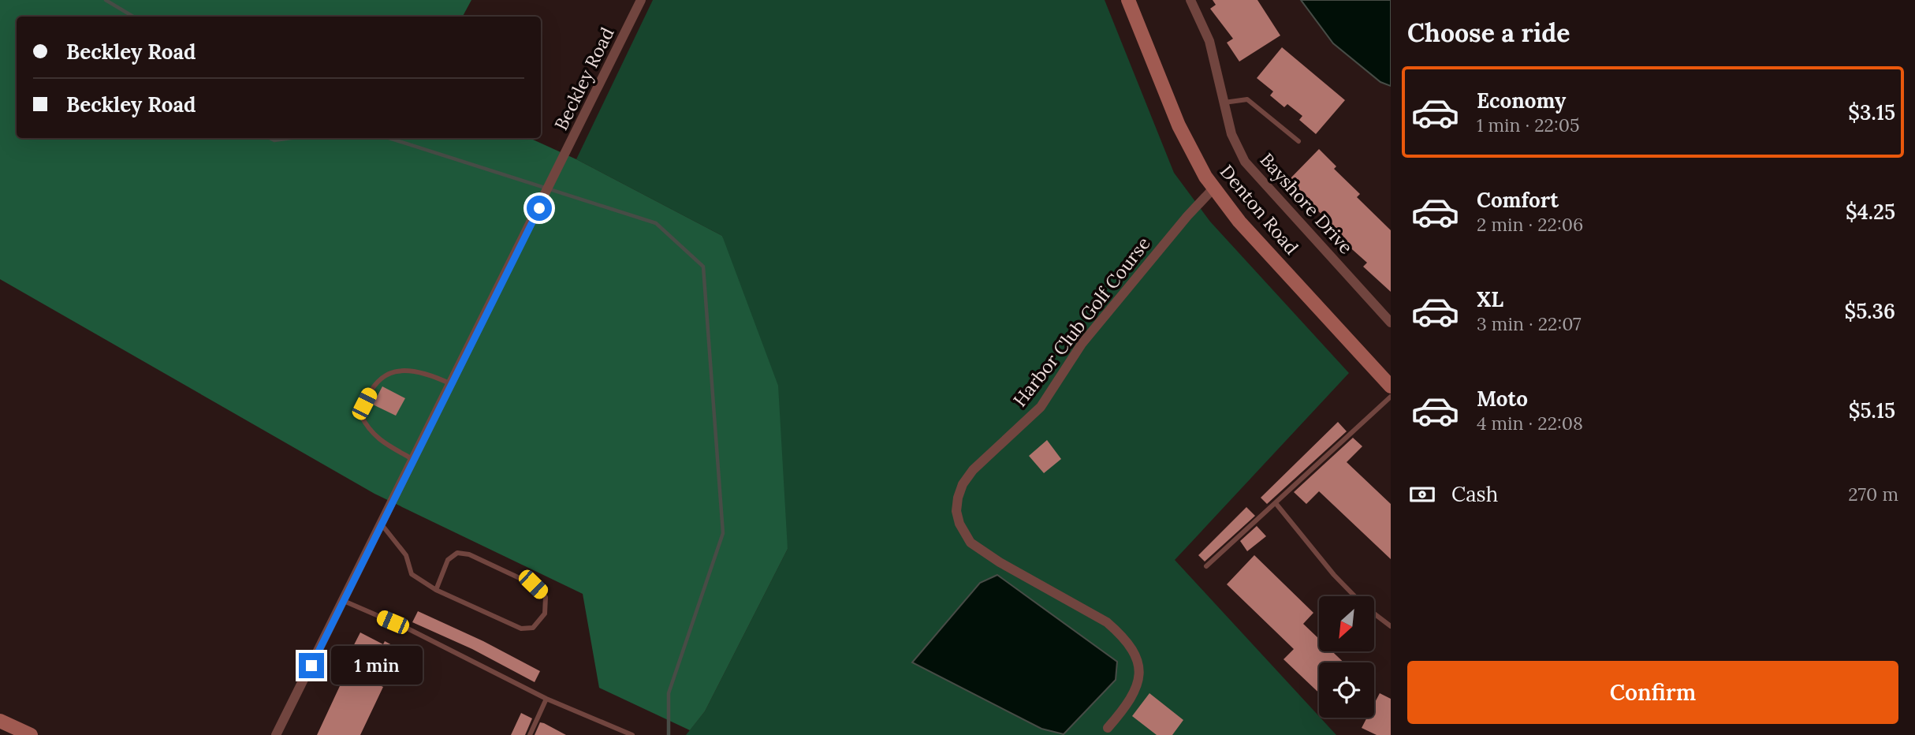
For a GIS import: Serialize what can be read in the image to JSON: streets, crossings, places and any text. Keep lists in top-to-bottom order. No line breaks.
{"streets":{"street":["Beckley Road","Bayshore Drive","Denton Road","Harbor Club Golf Course"]},"crossings":[["Denton Road","Harbor Club Golf Course"]],"north":"bottom left","page":{"heading":"Choose a ride","banner":["Beckley Road","Beckley Road"],"list":[{"name":"Economy","note":"1 min · 22:05","value":"$3.15"},{"name":"Comfort","note":"2 min · 22:06","value":"$4.25"},{"name":"XL","note":"3 min · 22:07","value":"$5.36"},{"name":"Moto","note":"4 min · 22:08","value":"$5.15"}],"pay":["Cash","270 m"],"bubble":"1 min","buttons":"Confirm"}}
